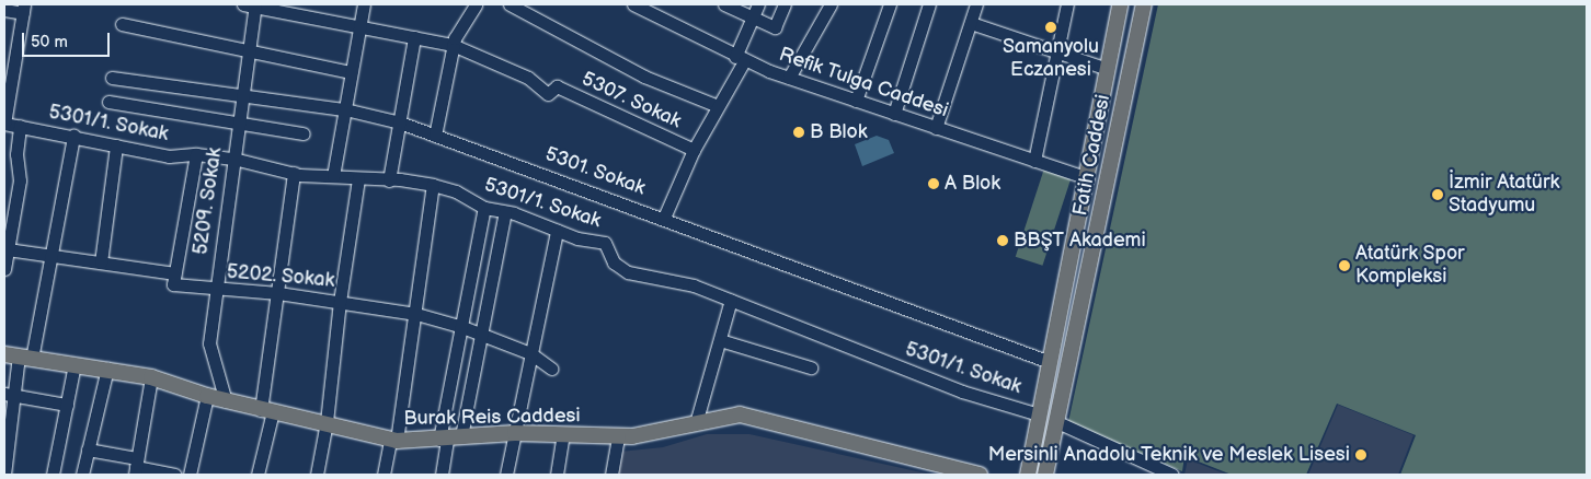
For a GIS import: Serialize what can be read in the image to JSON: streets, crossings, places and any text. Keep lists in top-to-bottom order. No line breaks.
{"streets":{"main road":["Fatih Caddesi","Burak Reis Caddesi"],"street":["Refik Tulga Caddesi","5307. Sokak","5301/1. Sokak","5301. Sokak","5209. Sokak","5202. Sokak"]},"crossings":[["Refik Tulga Caddesi","5307. Sokak"],["5307. Sokak","5301. Sokak"],["5307. Sokak","5209. Sokak"],["5301/1. Sokak","5209. Sokak"],["5301. Sokak","5209. Sokak"],["5209. Sokak","5202. Sokak"],["5209. Sokak","Burak Reis Caddesi"]],"places":["Samanyolu Eczanesi","B Blok","A Blok","İzmir Atatürk Stadyumu","BBŞT Akademi","Atatürk Spor Kompleksi","Mersinli Anadolu Teknik ve Meslek Lisesi"],"scale_bar":"50 m"}
